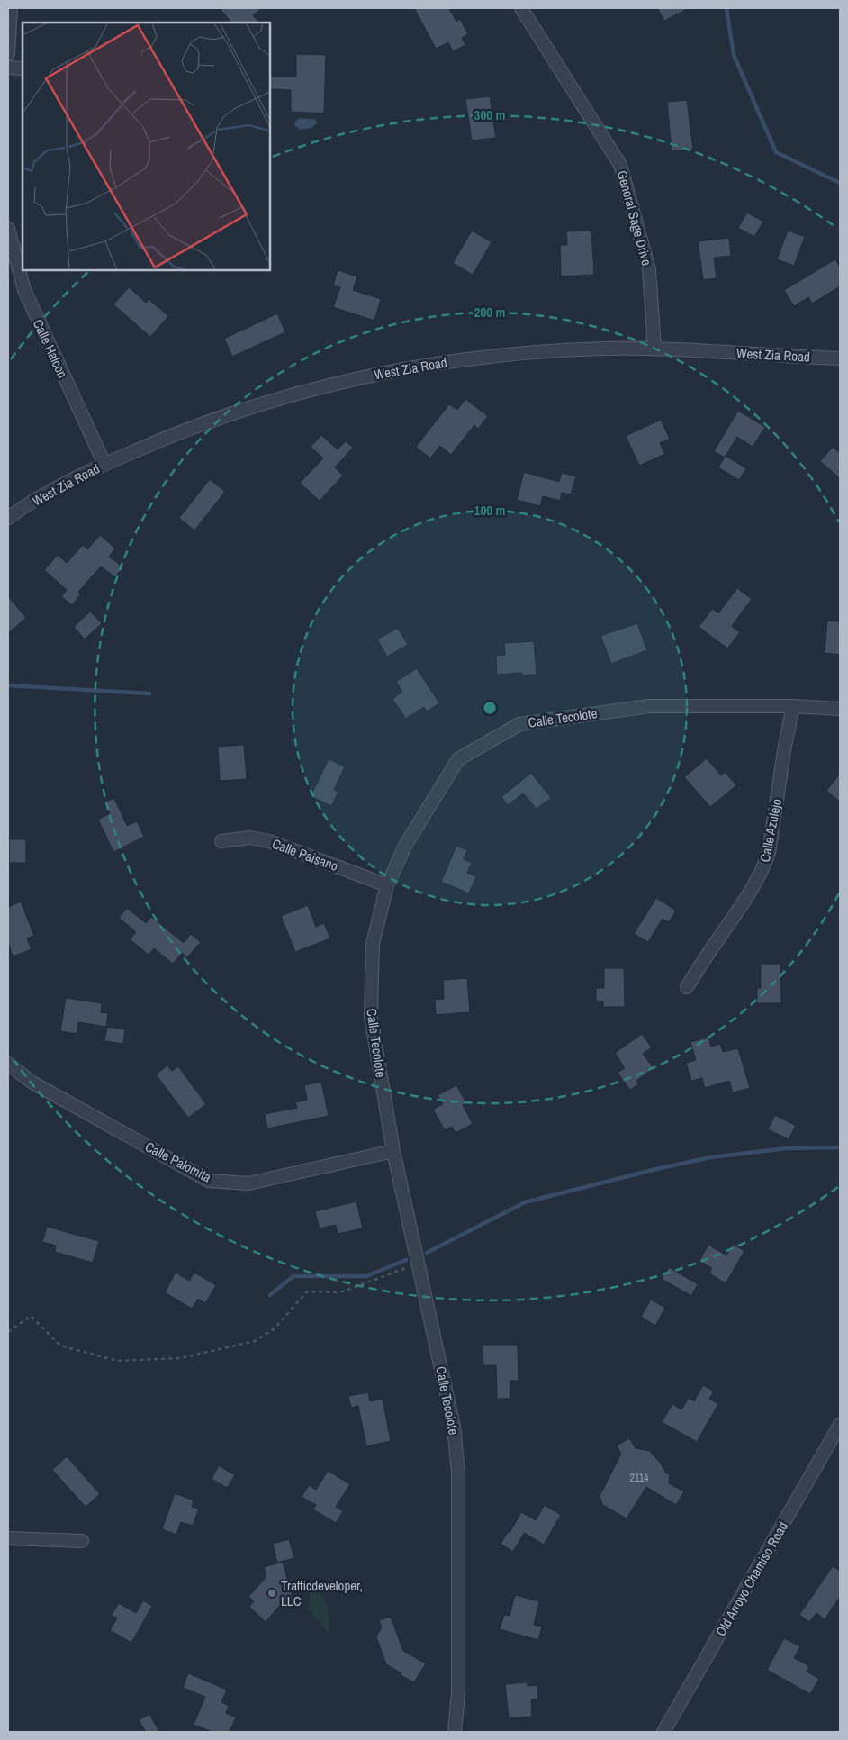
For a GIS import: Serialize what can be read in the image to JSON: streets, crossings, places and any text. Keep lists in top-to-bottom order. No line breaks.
{"streets":{"street":["General Sage Drive","Calle Halcon","West Zia Road","Calle Tecolote","Calle Azulejo","Calle Paisano","Calle Palomita","Old Arroyo Chamiso Road"]},"crossings":[["General Sage Drive","West Zia Road"],["Calle Halcon","West Zia Road"],["Calle Tecolote","Calle Azulejo"],["Calle Tecolote","Calle Paisano"],["Calle Tecolote","Calle Palomita"]],"places":["Trafficdeveloper, LLC"],"house_numbers":["2114"],"rings":["300 m","200 m","100 m"]}
